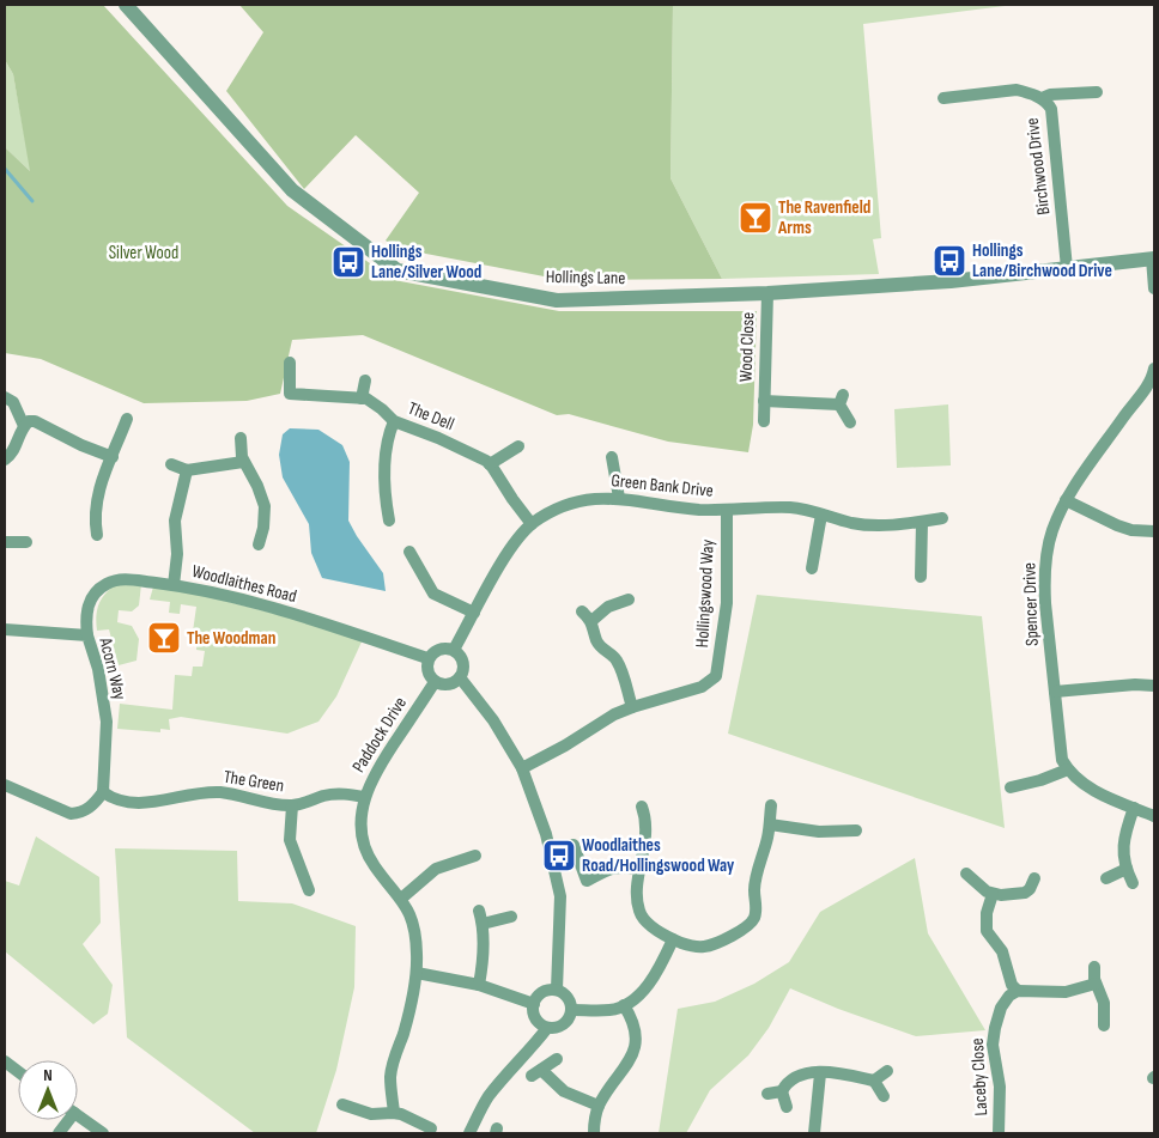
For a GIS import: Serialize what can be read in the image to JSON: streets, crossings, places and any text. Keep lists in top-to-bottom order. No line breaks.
{"streets":{"street":["Birchwood Drive","Hollings Lane","Wood Close","The Dell","Green Bank Drive","Woodlaithes Road","Hollingswood Way","Spencer Drive","Acorn Way","Paddock Drive","The Green","Laceby Close"]},"crossings":[["Birchwood Drive","Hollings Lane"],["Hollings Lane","Wood Close"],["The Dell","Green Bank Drive"],["Green Bank Drive","Woodlaithes Road"],["Green Bank Drive","Hollingswood Way"],["Green Bank Drive","Paddock Drive"],["Woodlaithes Road","Acorn Way"],["Woodlaithes Road","Paddock Drive"],["Acorn Way","The Green"],["Paddock Drive","The Green"]],"parks":["Silver Wood"],"places":{"bar":["The Ravenfield Arms","The Woodman"],"bus stop":["Hollings Lane/Birchwood Drive","Hollings Lane/Silver Wood","Woodlaithes Road/Hollingswood Way"]},"north":"top"}
